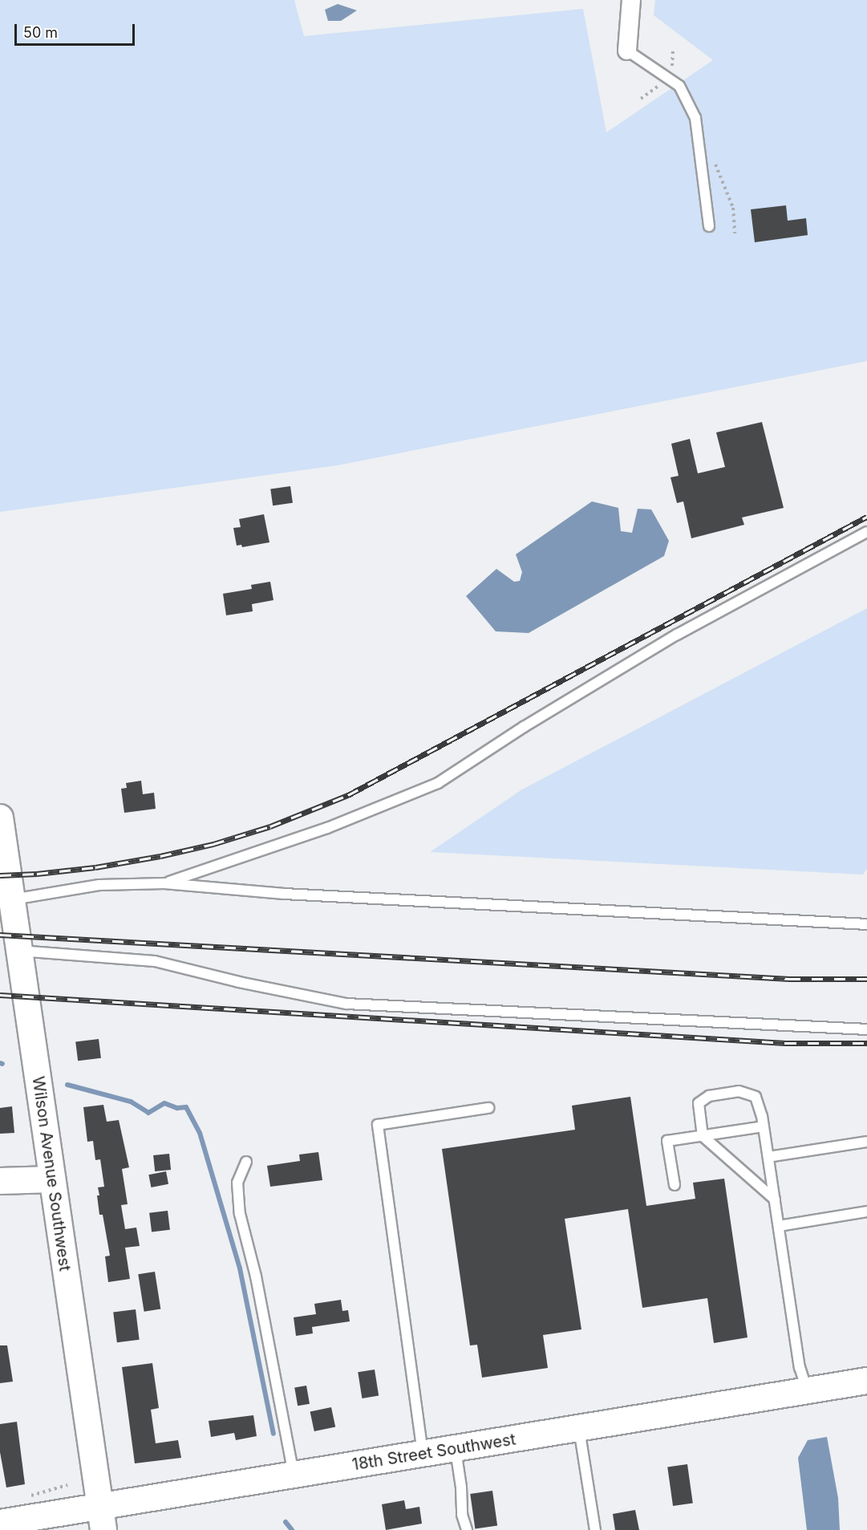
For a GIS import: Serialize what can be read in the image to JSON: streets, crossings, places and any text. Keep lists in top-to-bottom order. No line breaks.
{"streets":{"street":["Wilson Avenue Southwest","18th Street Southwest"]},"crossings":[["Wilson Avenue Southwest","18th Street Southwest"]],"scale_bar":"50 m"}
